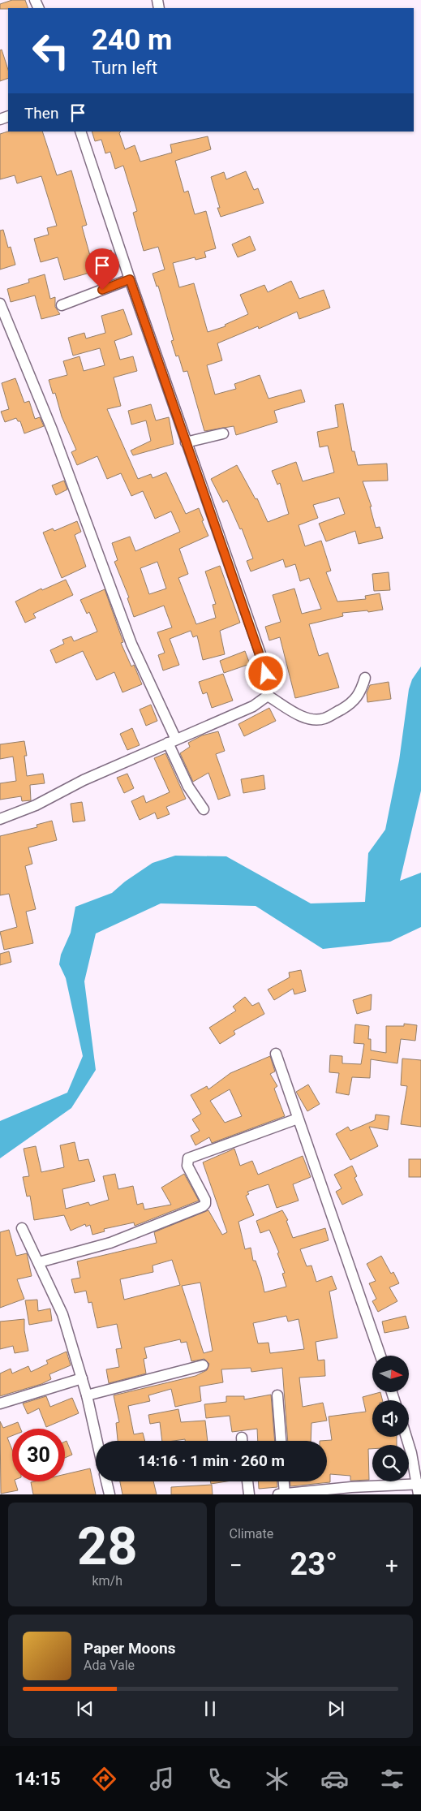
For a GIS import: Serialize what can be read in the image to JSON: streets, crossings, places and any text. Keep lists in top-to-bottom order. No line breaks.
{"north":"right","page":{"turn":["240 m","Turn left"],"then":"Then","limit":"30","trip":"14:16 · 1 min · 260 m","tile":[["28","km/h"],"Climate"],"heat":["−","23°","+"],"song":["Paper Moons","Ada Vale"],"tabs":"14:15"}}
